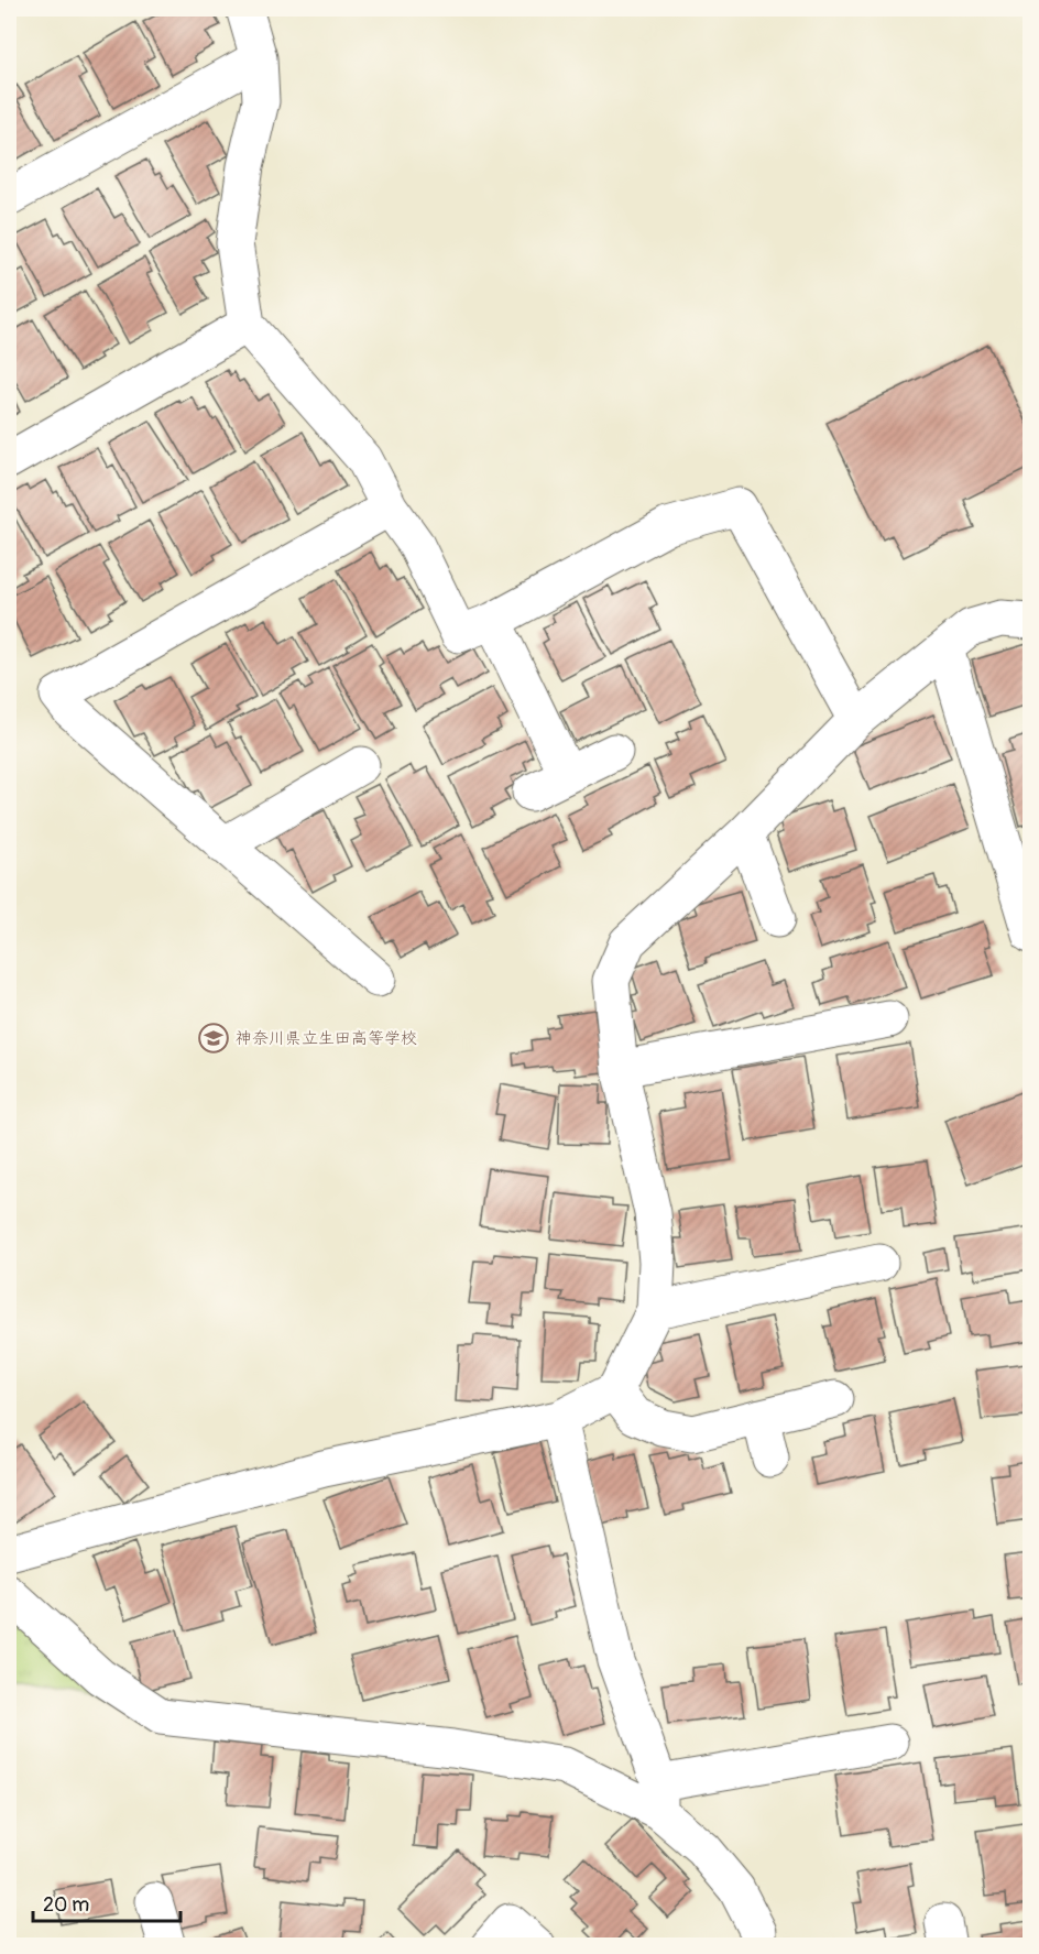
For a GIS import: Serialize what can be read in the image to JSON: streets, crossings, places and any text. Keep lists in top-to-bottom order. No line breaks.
{"places":{"school or university":["神奈川県立生田高等学校"]},"scale_bar":"20 m"}
